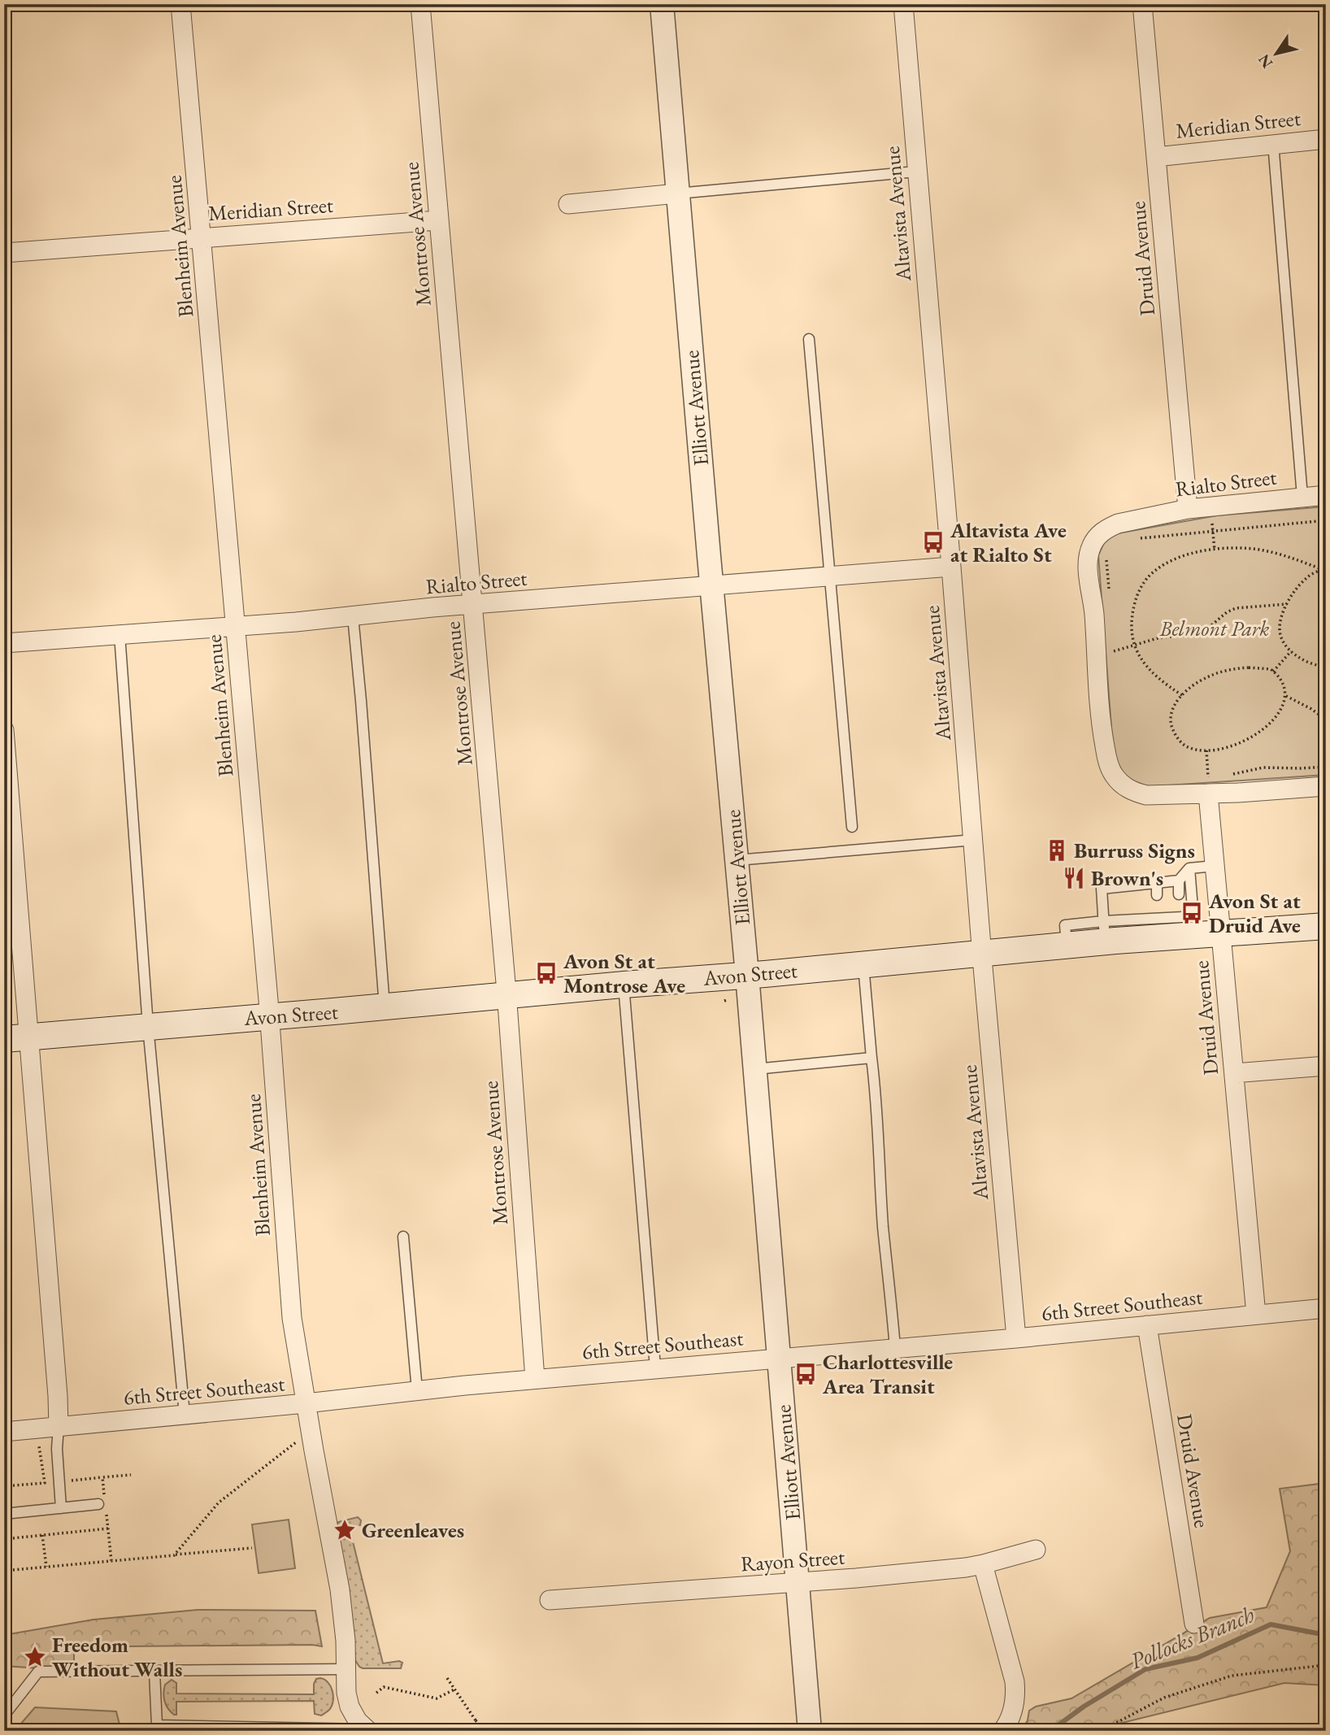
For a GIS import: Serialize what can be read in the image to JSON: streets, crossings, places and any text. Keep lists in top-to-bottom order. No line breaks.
{"streets":{"main road":["Avon Street"],"street":["Meridian Street","Altavista Avenue","Montrose Avenue","Blenheim Avenue","Druid Avenue","Elliott Avenue","Rialto Street","6th Street Southeast","Rayon Street"]},"crossings":[["Meridian Street","Montrose Avenue"],["Meridian Street","Blenheim Avenue"],["Meridian Street","Druid Avenue"],["Altavista Avenue","Rialto Street"],["Altavista Avenue","Avon Street"],["Altavista Avenue","6th Street Southeast"],["Montrose Avenue","Rialto Street"],["Montrose Avenue","Avon Street"],["Montrose Avenue","6th Street Southeast"],["Blenheim Avenue","Rialto Street"],["Blenheim Avenue","Avon Street"],["Blenheim Avenue","6th Street Southeast"],["Druid Avenue","Rialto Street"],["Druid Avenue","Avon Street"],["Druid Avenue","6th Street Southeast"],["Elliott Avenue","Rialto Street"],["Elliott Avenue","Avon Street"],["Elliott Avenue","6th Street Southeast"],["Elliott Avenue","Rayon Street"]],"water":["Pollocks Branch"],"parks":["Belmont Park"],"places":{"bus stop":["Altavista Ave at Rialto St","Avon St at Druid Ave","Avon St at Montrose Ave","Charlottesville Area Transit"],"building":["Burruss Signs"],"restaurant":["Brown's"],"place":["Greenleaves","Freedom Without Walls"]},"north":"bottom left"}
